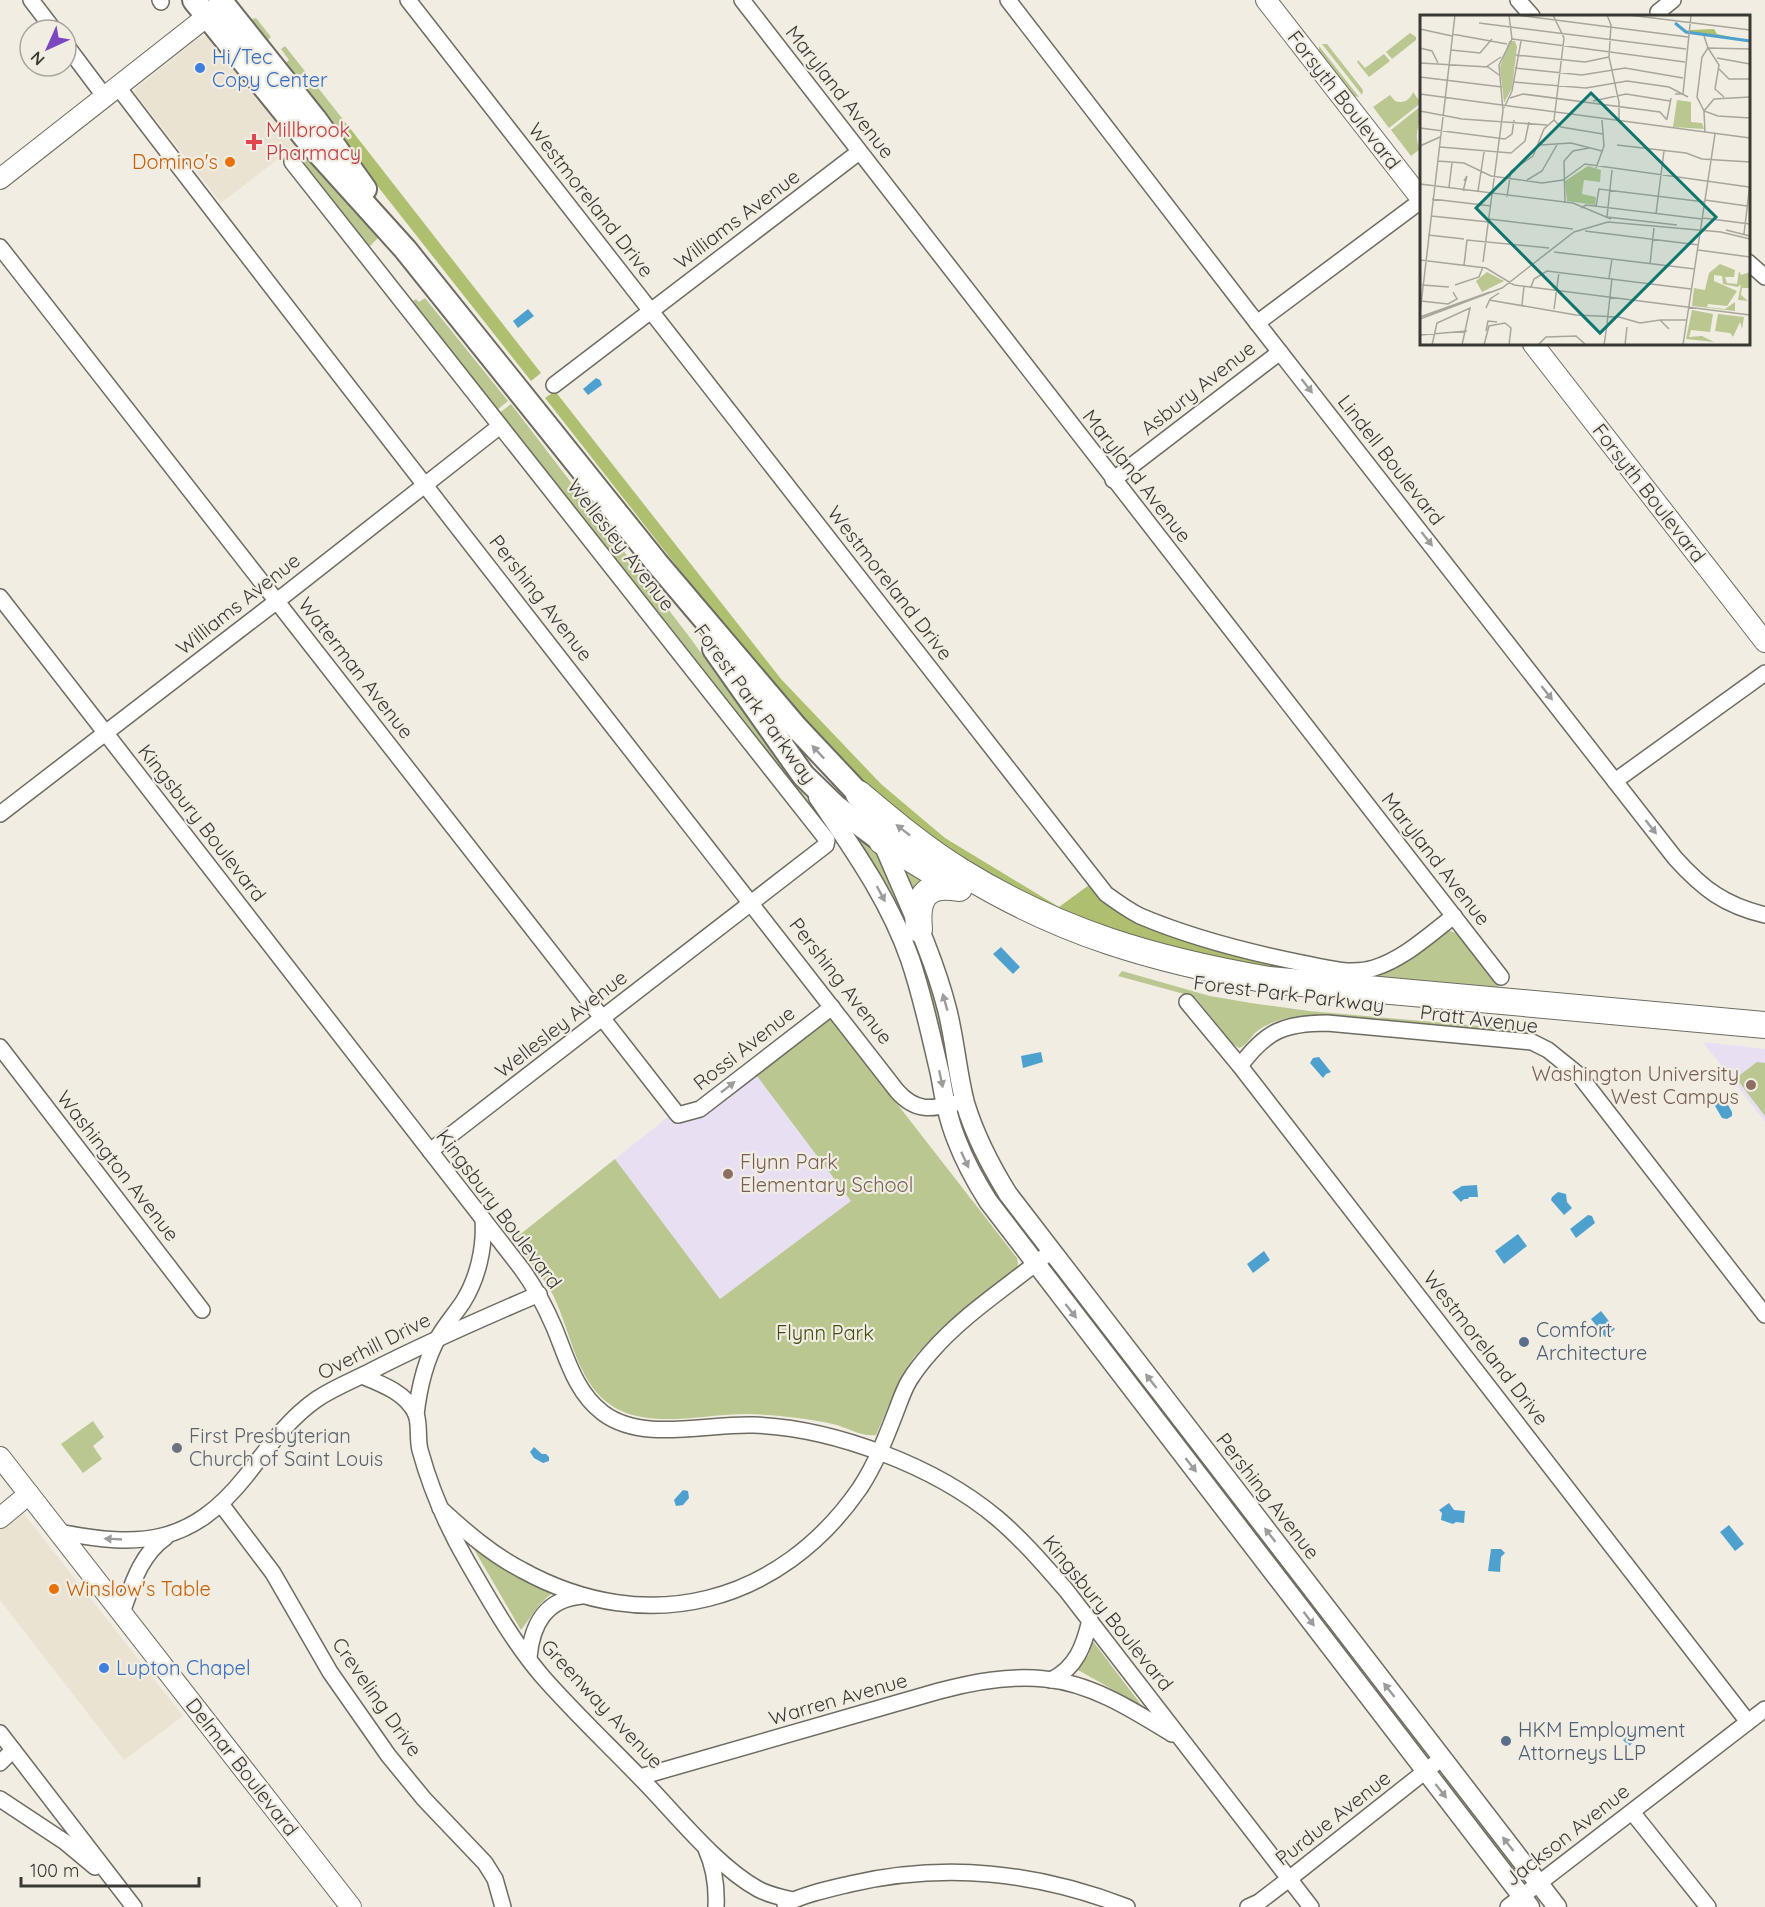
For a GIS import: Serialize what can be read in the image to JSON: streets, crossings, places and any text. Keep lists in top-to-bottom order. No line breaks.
{"streets":{"highway":["Forest Park Parkway"],"main road":["Forsyth Boulevard","Delmar Boulevard"],"street":["Maryland Avenue","Westmoreland Drive","Williams Avenue","Asbury Avenue","Lindell Boulevard","Wellesley Avenue","Pershing Avenue","Waterman Avenue","Kingsbury Boulevard","Pratt Avenue","Rossi Avenue","Washington Avenue","Overhill Drive","Creveling Drive","Warren Avenue","Greenway Avenue","Purdue Avenue","Jackson Avenue"]},"crossings":[["Maryland Avenue","Westmoreland Drive"],["Maryland Avenue","Williams Avenue"],["Maryland Avenue","Asbury Avenue"],["Westmoreland Drive","Williams Avenue"],["Westmoreland Drive","Pratt Avenue"],["Westmoreland Drive","Jackson Avenue"],["Williams Avenue","Wellesley Avenue"],["Williams Avenue","Pershing Avenue"],["Williams Avenue","Waterman Avenue"],["Williams Avenue","Kingsbury Boulevard"],["Asbury Avenue","Lindell Boulevard"],["Wellesley Avenue","Pershing Avenue"],["Wellesley Avenue","Waterman Avenue"],["Wellesley Avenue","Kingsbury Boulevard"],["Pershing Avenue","Forest Park Parkway"],["Pershing Avenue","Rossi Avenue"],["Pershing Avenue","Purdue Avenue"],["Pershing Avenue","Jackson Avenue"],["Waterman Avenue","Rossi Avenue"],["Kingsbury Boulevard","Overhill Drive"],["Kingsbury Boulevard","Warren Avenue"],["Kingsbury Boulevard","Greenway Avenue"],["Kingsbury Boulevard","Purdue Avenue"],["Overhill Drive","Creveling Drive"],["Overhill Drive","Greenway Avenue"],["Overhill Drive","Delmar Boulevard"],["Warren Avenue","Greenway Avenue"]],"one_way":["Lindell Boulevard","Forest Park Parkway","Rossi Avenue"],"parks":["Flynn Park"],"places":{"other":["Hi/Tec Copy Center","Domino's","Washington University West Campus","Flynn Park Elementary School","Comfort Architecture","First Presbyterian Church of Saint Louis","Winslow's Table","Lupton Chapel","HKM Employment Attorneys LLP"],"health":["Millbrook Pharmacy"]},"scale_bar":"100 m","north":"bottom left"}
